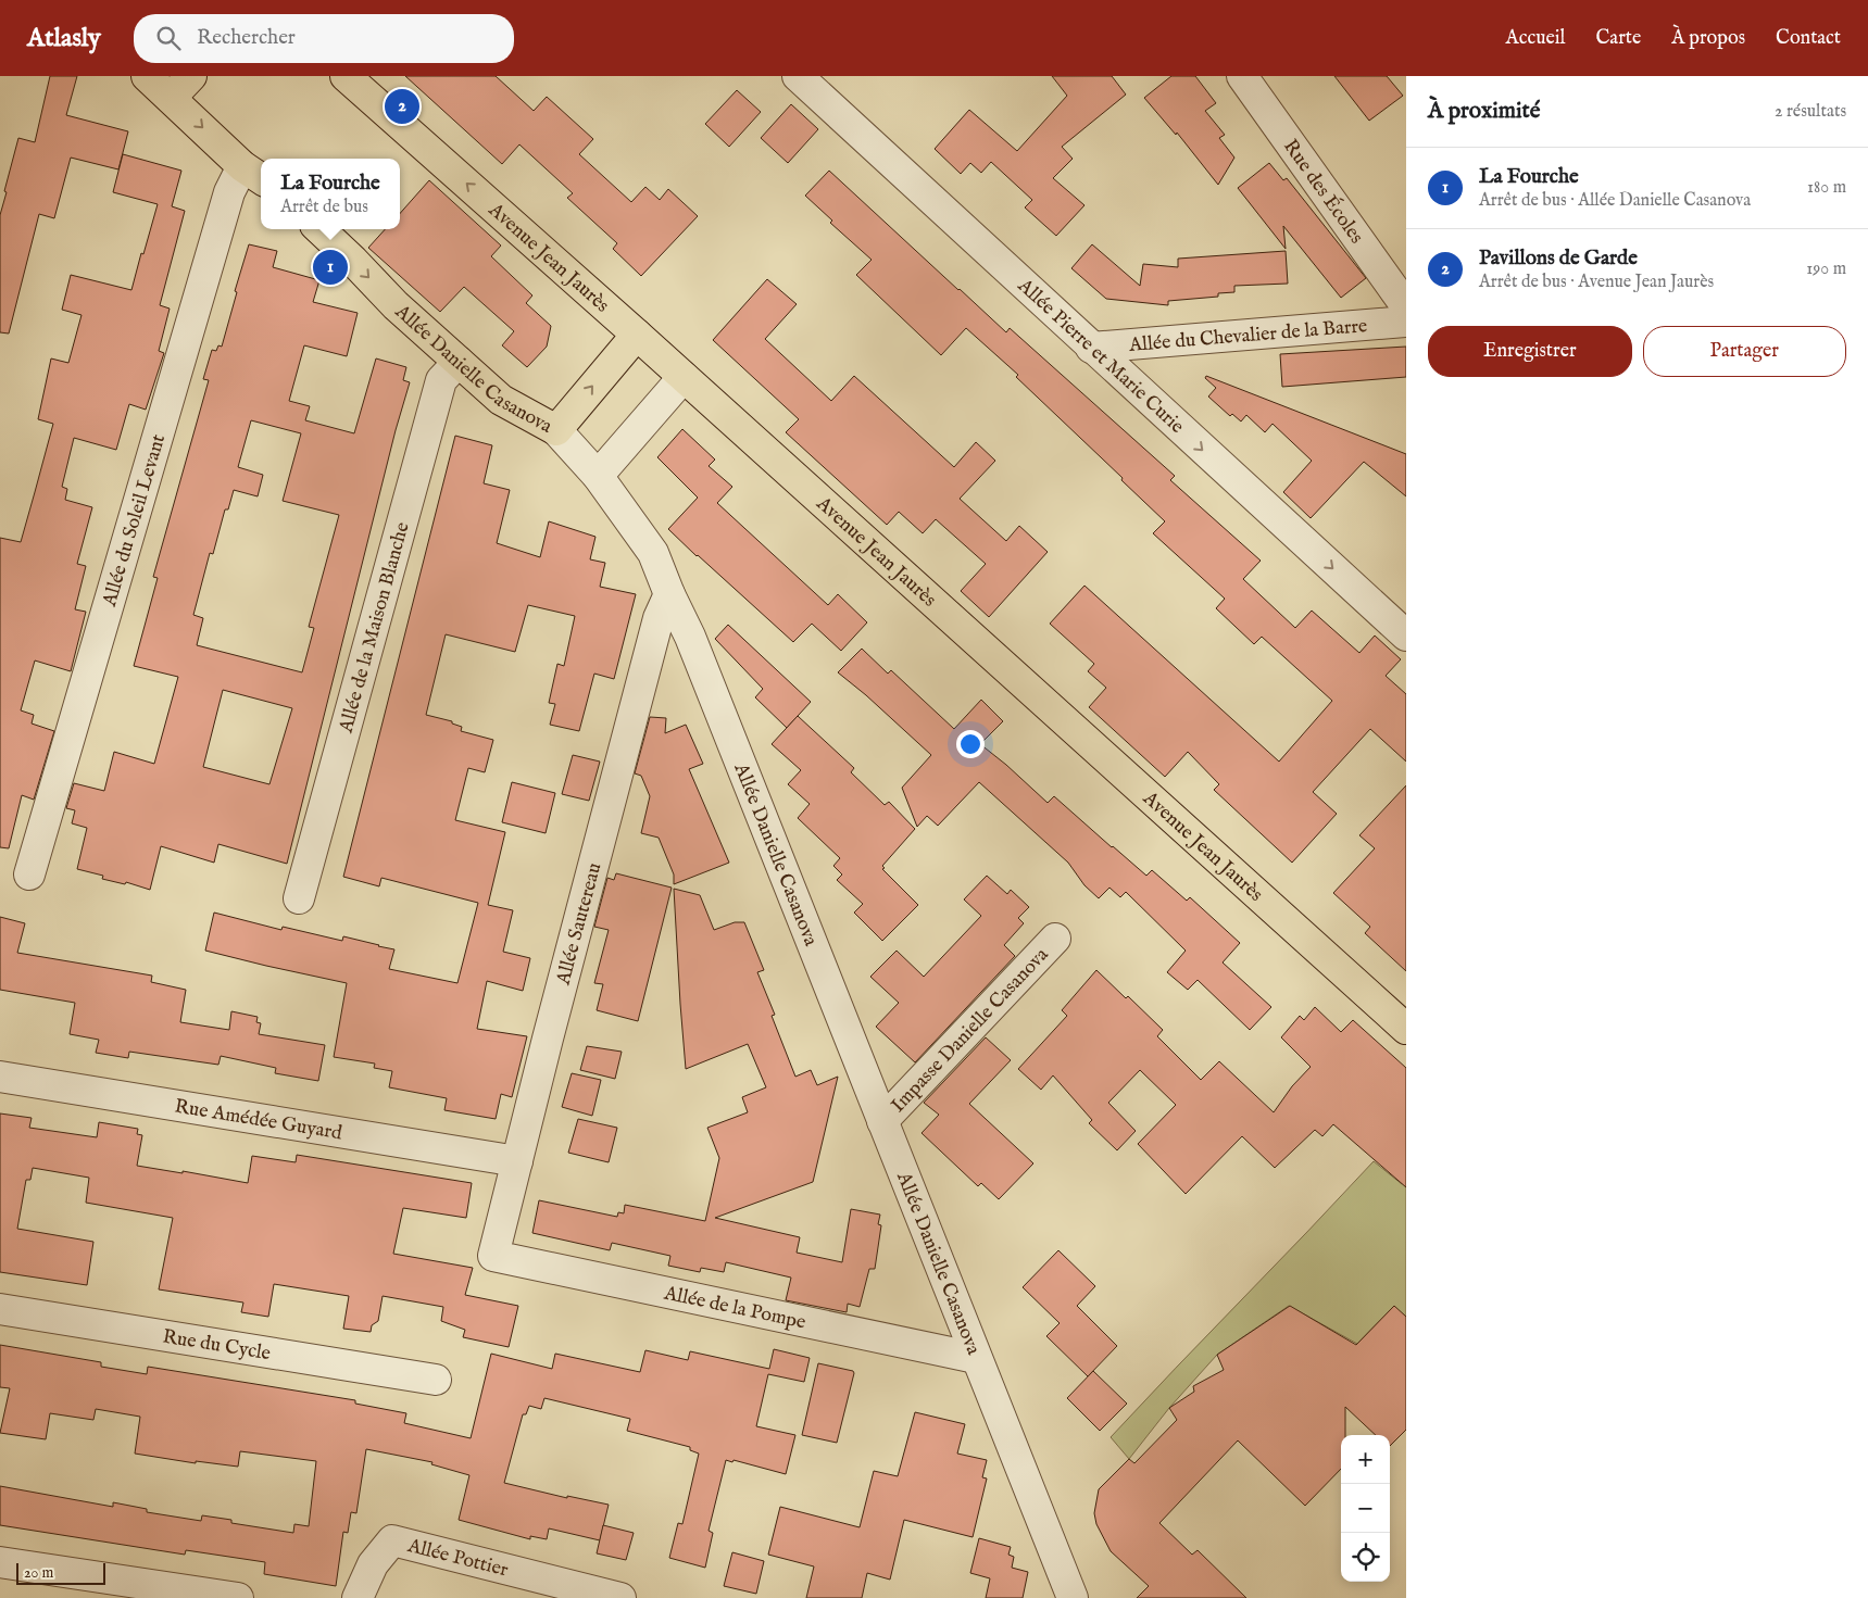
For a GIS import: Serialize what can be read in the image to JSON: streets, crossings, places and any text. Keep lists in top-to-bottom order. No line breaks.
{"streets":{"main road":["Avenue Jean Jaurès","Allée Danielle Casanova"],"street":["Rue des Écoles","Allée du Chevalier de la Barre","Allée Pierre et Marie Curie","Allée du Soleil Levant","Allée de la Maison Blanche","Allée Sautereau","Impasse Danielle Casanova","Rue Amédée Guyard","Allée de la Pompe","Rue du Cycle","Allée Pottier"]},"crossings":[["Allée du Chevalier de la Barre","Allée Pierre et Marie Curie"],["Allée Danielle Casanova","Allée de la Maison Blanche"],["Allée Danielle Casanova","Allée Sautereau"],["Allée Danielle Casanova","Impasse Danielle Casanova"],["Allée Danielle Casanova","Allée de la Pompe"],["Allée Sautereau","Rue Amédée Guyard"],["Allée Sautereau","Allée de la Pompe"]],"one_way":["Allée Pierre et Marie Curie"],"scale_bar":"20 m","page":{"header":"Atlasly","search":"Rechercher","nav":["Accueil","Carte","À propos","Contact"],"heading":["À proximité","2 résultats"],"pins":["2","1"],"list":[{"mark":"1","name":"La Fourche","note":"Arrêt de bus · Allée Danielle Casanova","value":"180 m"},{"mark":"2","name":"Pavillons de Garde","note":"Arrêt de bus · Avenue Jean Jaurès","value":"190 m"}],"popup":["La Fourche","Arrêt de bus"],"buttons":["Enregistrer","Partager"],"map_buttons":["+","−"],"scale":"20 m"}}
